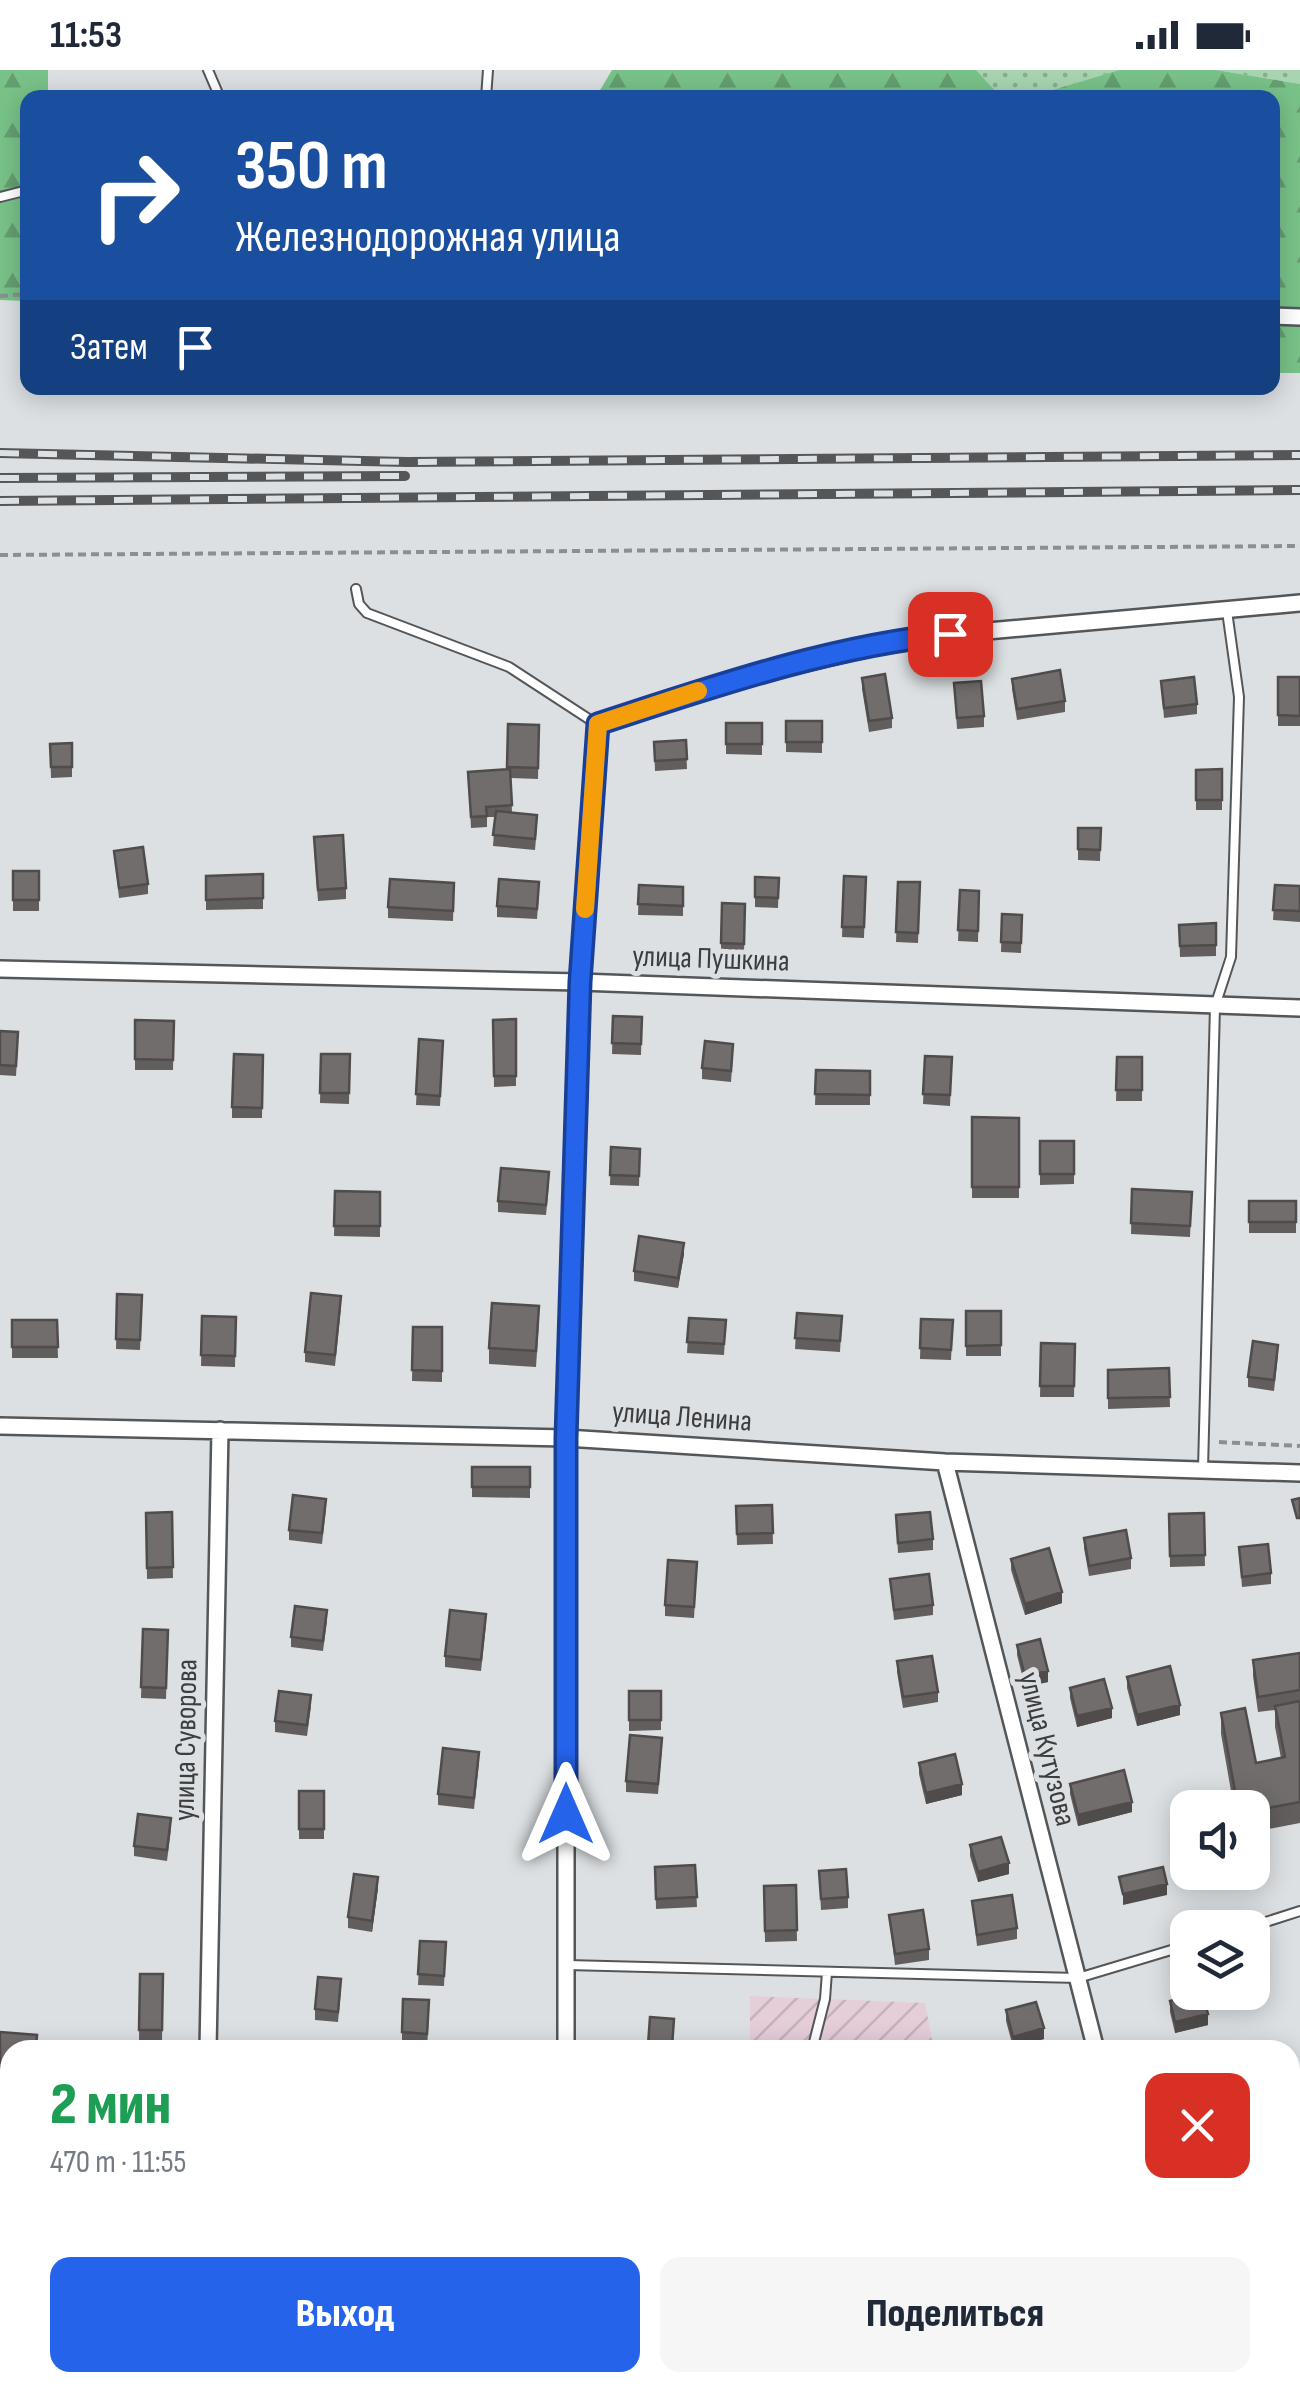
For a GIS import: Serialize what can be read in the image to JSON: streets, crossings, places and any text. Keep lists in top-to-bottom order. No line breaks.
{"streets":{"street":["улица Пушкина","улица Ленина","улица Суворова","улица Кутузова"]},"crossings":[["улица Ленина","улица Суворова"],["улица Ленина","улица Кутузова"]],"page":{"status":"11:53","turn":["350 m","Железнодорожная улица"],"then":"Затем","heading":["2 мин","470 m · 11:55"],"buttons":["Выход","Поделиться"]}}
